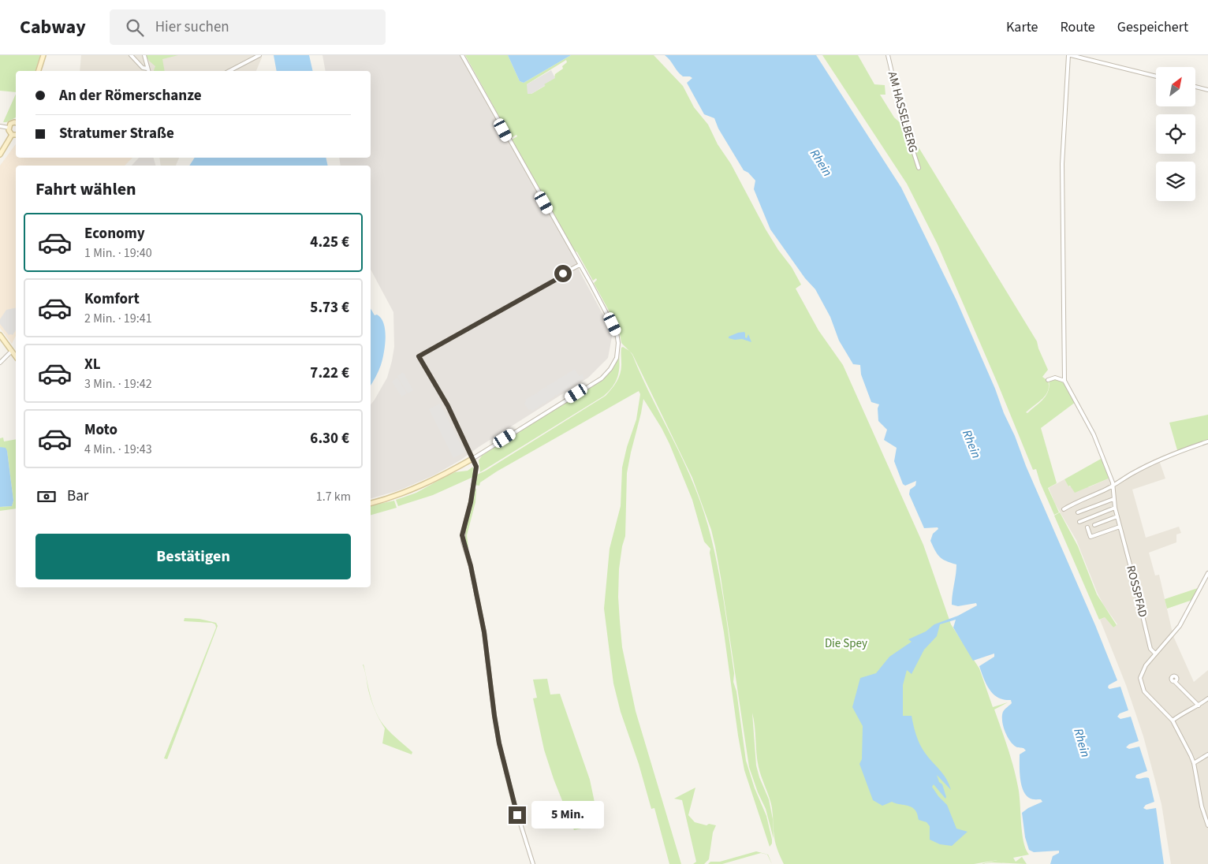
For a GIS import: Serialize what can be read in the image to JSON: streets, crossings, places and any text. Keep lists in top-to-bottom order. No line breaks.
{"streets":{"street":["AM HASSELBERG","ROSSPFAD"]},"water":["Rhein"],"parks":["Die Spey"],"north":"top right","page":{"header":"Cabway","search":"Hier suchen","nav":["Karte","Route","Gespeichert"],"banner":["An der Römerschanze","Stratumer Straße"],"heading":"Fahrt wählen","list":[{"name":"Economy","note":"1 Min. · 19:40","value":"4.25 €"},{"name":"Komfort","note":"2 Min. · 19:41","value":"5.73 €"},{"name":"XL","note":"3 Min. · 19:42","value":"7.22 €"},{"name":"Moto","note":"4 Min. · 19:43","value":"6.30 €"}],"pay":["Bar","1.7 km"],"buttons":"Bestätigen","bubble":"5 Min."}}
